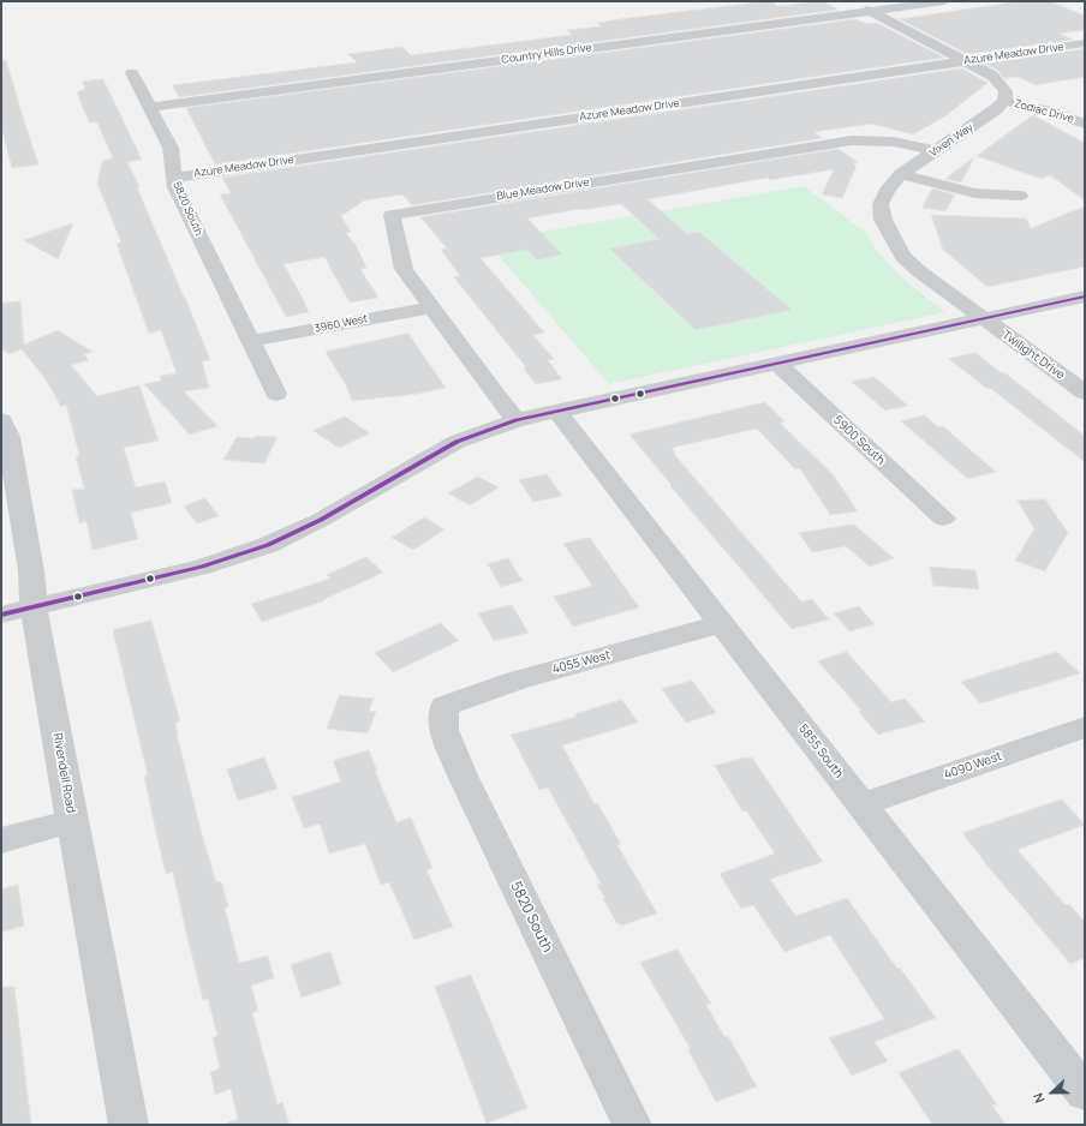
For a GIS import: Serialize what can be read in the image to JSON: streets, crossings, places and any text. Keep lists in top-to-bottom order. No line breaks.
{"streets":{"street":["Country Hills Drive","Azure Meadow Drive","Zodiac Drive","Vixen Way","Blue Meadow Drive","5820 South","3960 West","Twilight Drive","5900 South","4055 West","5855 South","4090 West","Rivendell Road"]},"crossings":[["Country Hills Drive","5820 South"],["Azure Meadow Drive","5820 South"],["Zodiac Drive","Vixen Way"],["Vixen Way","Blue Meadow Drive"],["Vixen Way","Twilight Drive"],["Blue Meadow Drive","3960 West"],["5820 South","3960 West"],["5820 South","4055 West"],["4055 West","5855 South"],["5855 South","4090 West"]],"north":"left"}
